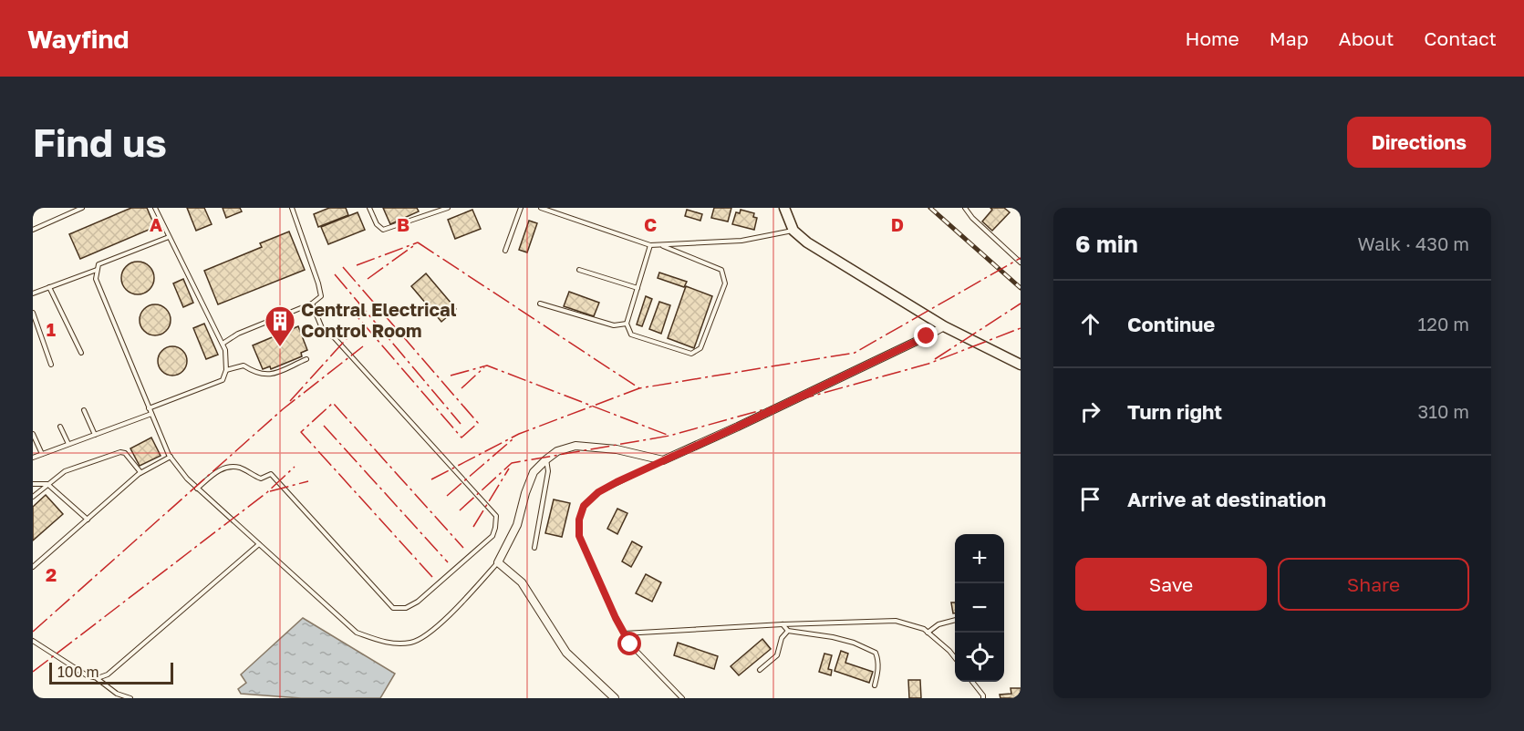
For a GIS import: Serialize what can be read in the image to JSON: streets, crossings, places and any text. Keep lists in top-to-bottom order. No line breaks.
{"places":{"building":["Central Electrical Control Room"]},"scale_bar":"100 m","page":{"header":"Wayfind","nav":["Home","Map","About","Contact"],"buttons":["Directions",["Save","Share"]],"title":"Find us","heading":["6 min","Walk · 430 m"],"list":[["Continue","120 m"],["Turn right","310 m"],"Arrive at destination"],"map_buttons":["+","−"],"scale":"100 m"},"grid":{"columns":["A","B","C","D"],"rows":["1","2"]}}
